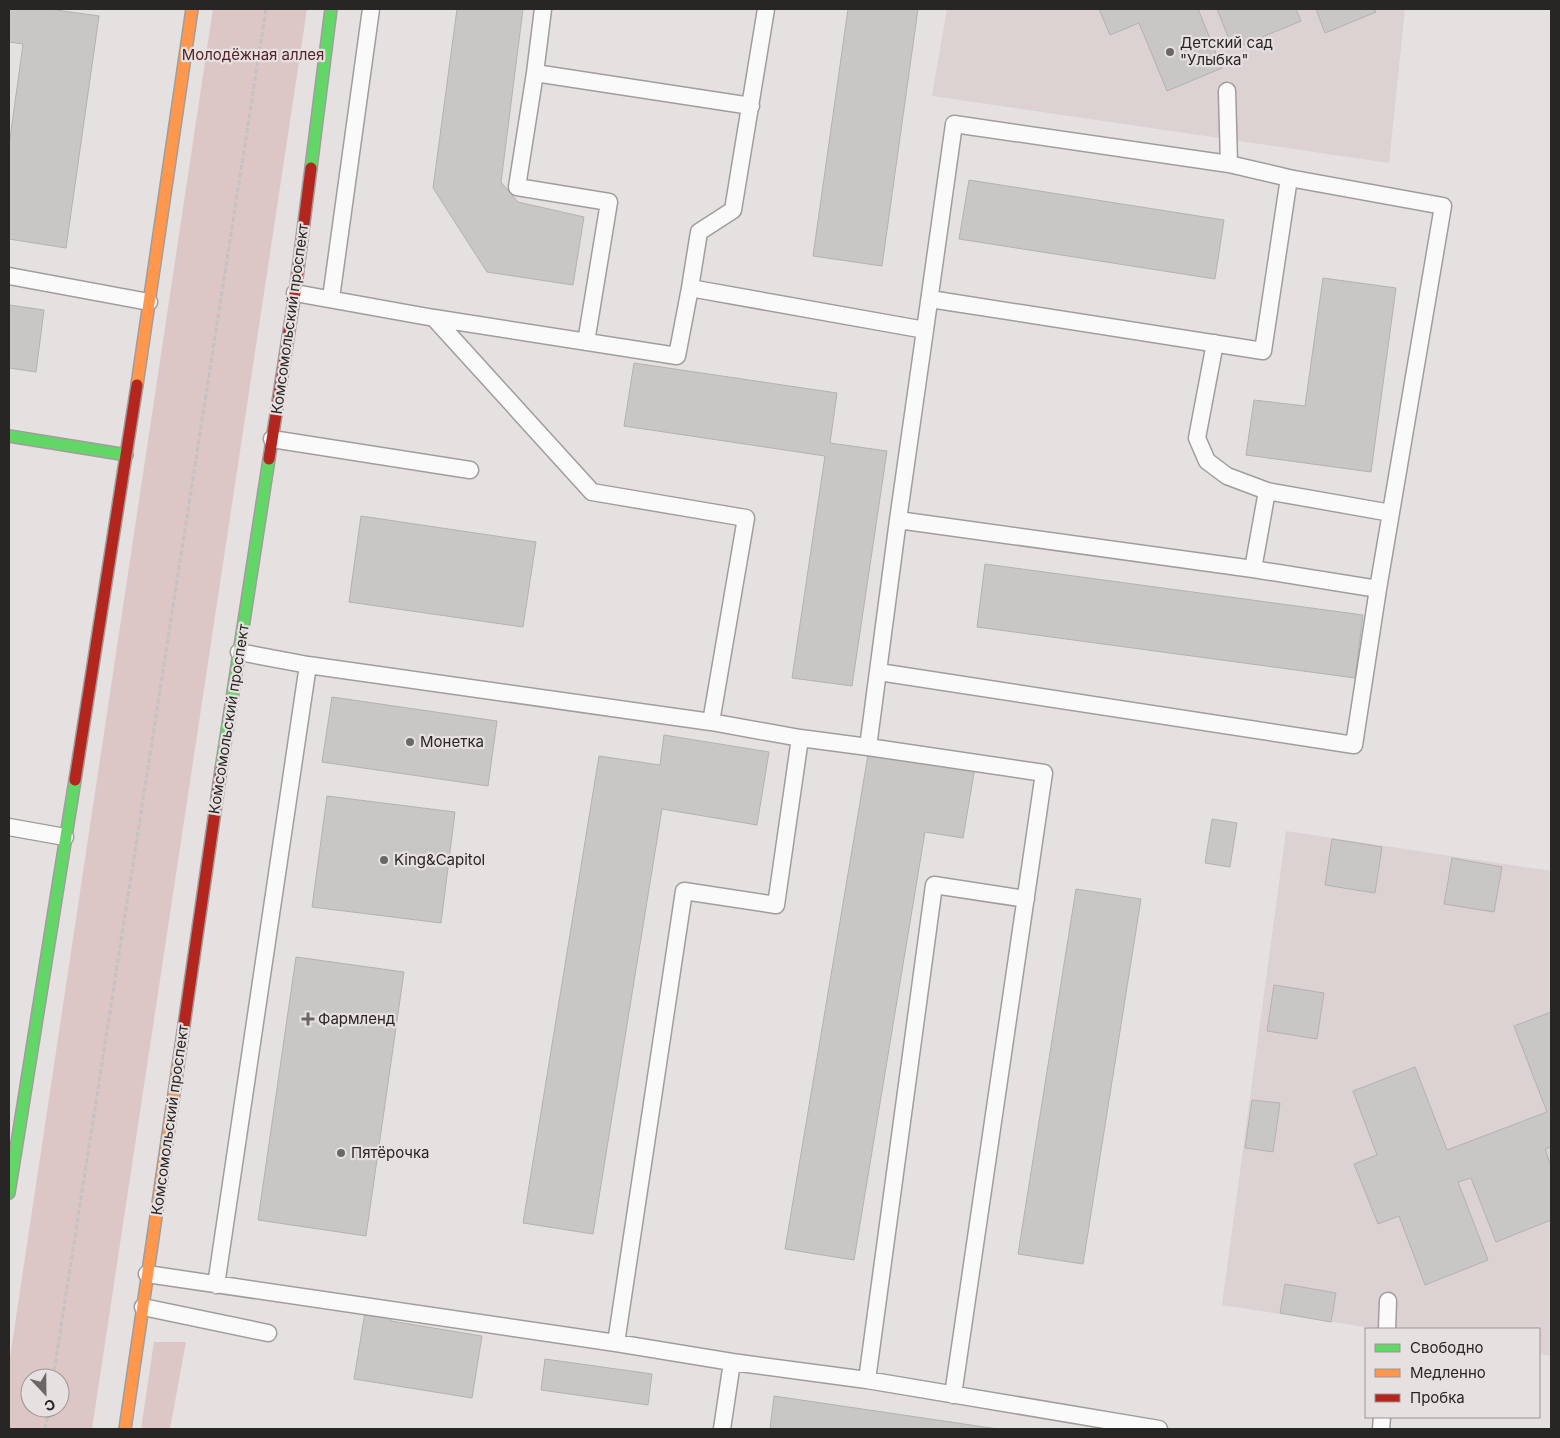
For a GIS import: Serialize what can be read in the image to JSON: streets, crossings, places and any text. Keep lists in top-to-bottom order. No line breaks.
{"streets":{"main road":["Комсомольский проспект"]},"parks":["Молодёжная аллея"],"places":{"other":["Детский сад \"Улыбка\"","Монетка","King&Capitol","Пятёрочка"],"health":["Фармленд"]},"legend":["Свободно","Медленно","Пробка"],"north":"bottom"}
